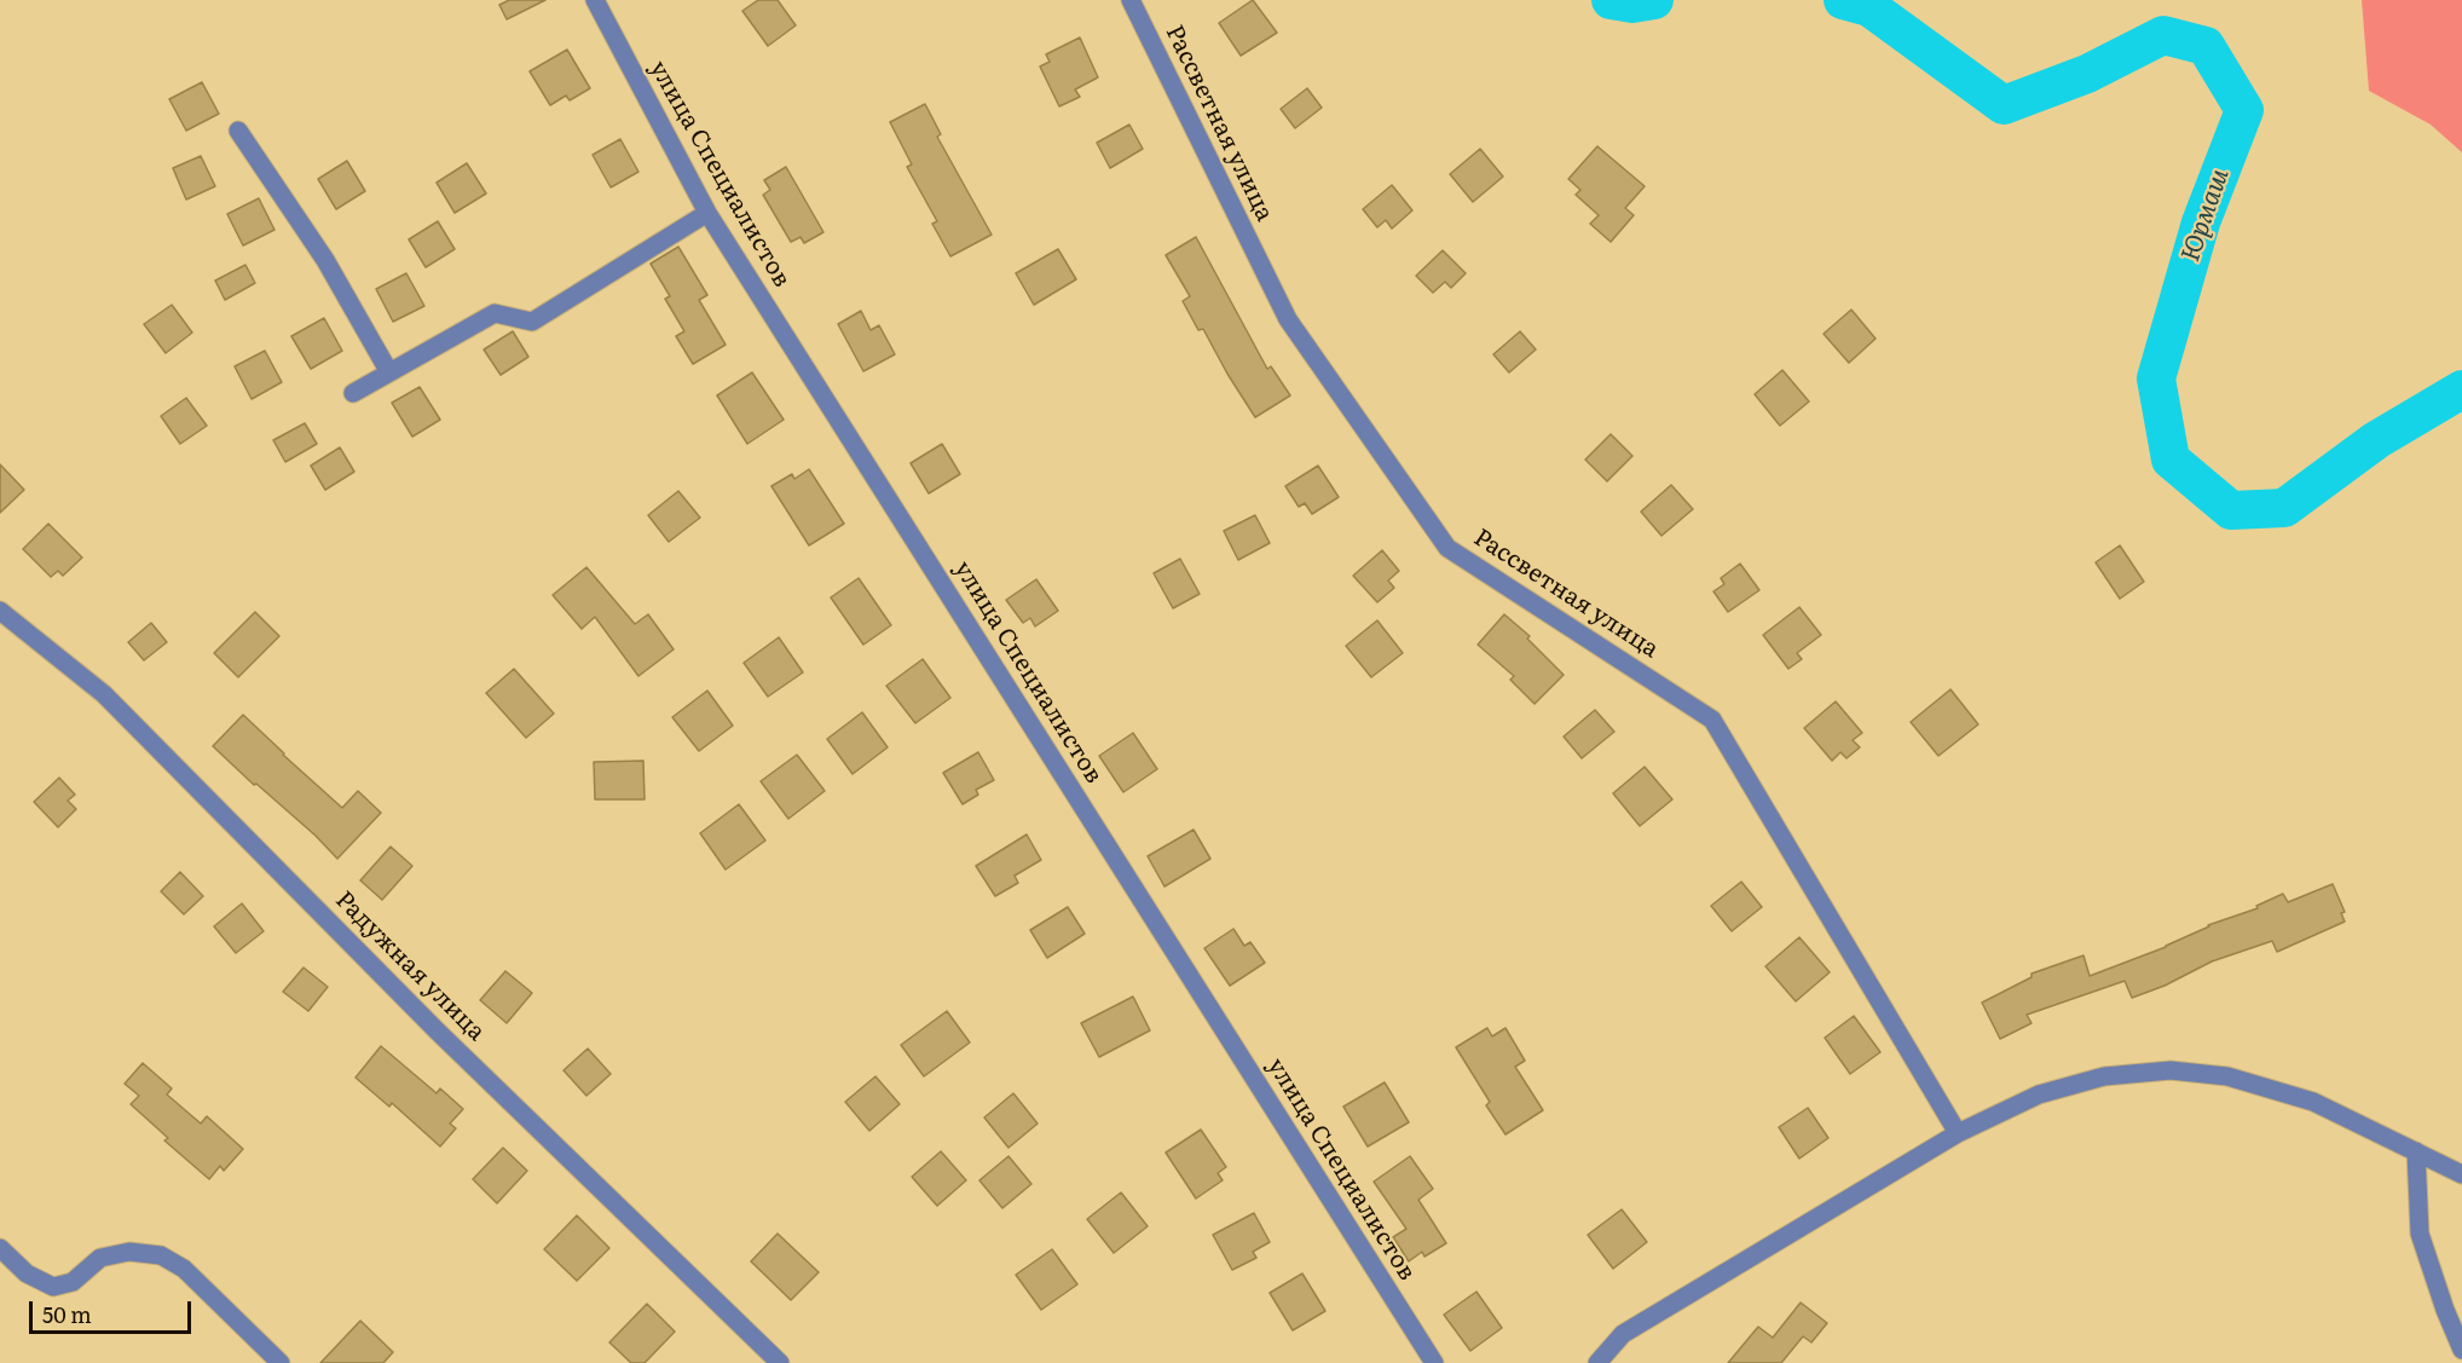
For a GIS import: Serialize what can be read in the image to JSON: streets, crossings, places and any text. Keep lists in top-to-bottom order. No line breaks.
{"streets":{"street":["Рассветная улица","улица Специалистов","Радужная улица"]},"water":["Юрмаш"],"scale_bar":"50 m"}
